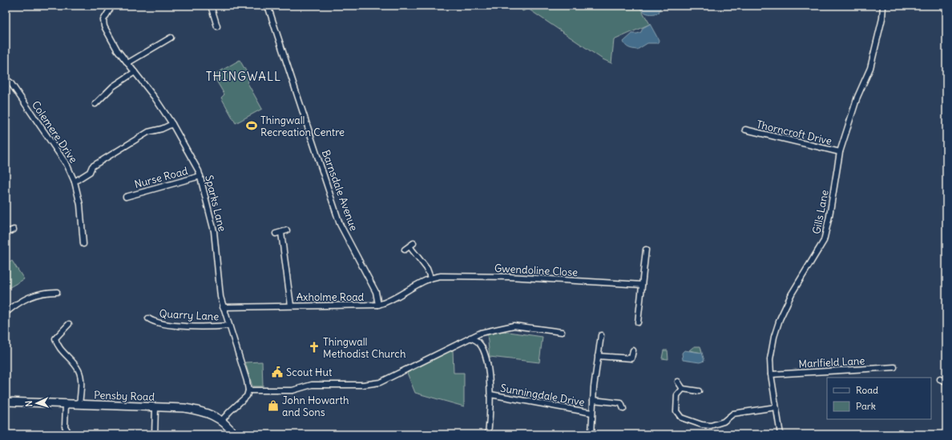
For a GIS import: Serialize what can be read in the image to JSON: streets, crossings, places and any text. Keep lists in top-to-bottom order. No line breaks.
{"streets":{"main road":["Pensby Road"],"street":["Colemere Drive","Thorncroft Drive","Nurse Road","Barnsdale Avenue","Sparks Lane","Gills Lane","Gwendoline Close","Axholme Road","Quarry Lane","Marlfield Lane","Sunningdale Drive"]},"crossings":[["Colemere Drive","Sparks Lane"],["Thorncroft Drive","Gills Lane"],["Nurse Road","Sparks Lane"],["Barnsdale Avenue","Axholme Road"],["Sparks Lane","Axholme Road"],["Sparks Lane","Quarry Lane"],["Gills Lane","Marlfield Lane"],["Gwendoline Close","Axholme Road"]],"districts":["THINGWALL"],"places":{"sports":["Thingwall Recreation Centre"],"church":["Thingwall Methodist Church"],"public building":["Scout Hut"],"shop":["John Howarth and Sons"]},"legend":["Road","Park"],"north":"left"}
